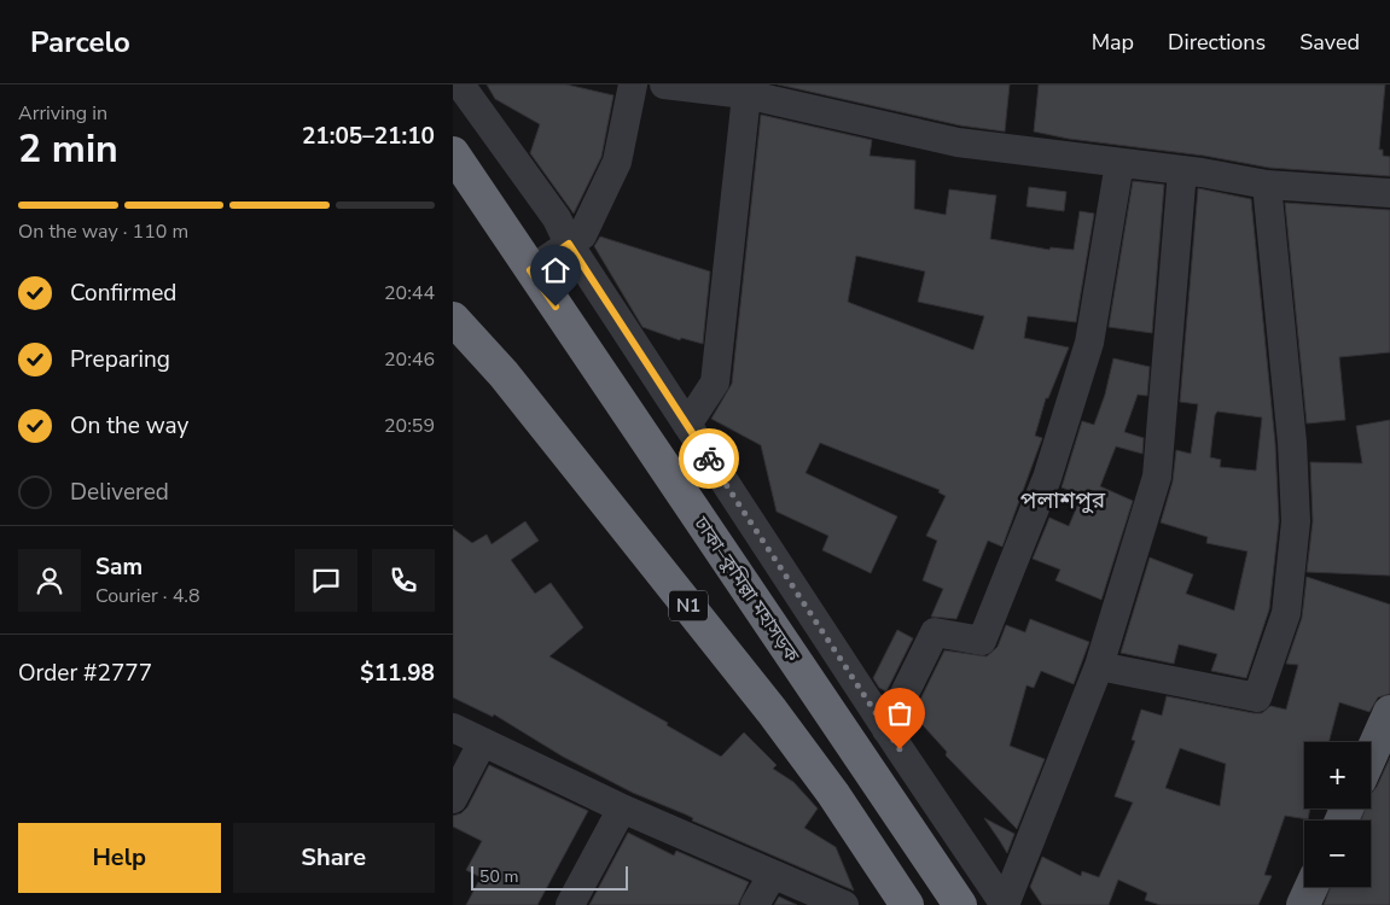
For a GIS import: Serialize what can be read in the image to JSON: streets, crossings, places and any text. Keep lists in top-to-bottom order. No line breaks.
{"streets":{"highway":["ঢাকা–কুমিল্লা মহাসড়ক","N1"]},"districts":["পলাশপুর"],"scale_bar":"50 m","page":{"header":"Parcelo","nav":["Map","Directions","Saved"],"heading":["2 min","Arriving in","21:05–21:10"],"panel":["Sam","Courier · 4.8","Order #2777","$11.98"],"bar":"On the way · 110 m","list":[["Confirmed","20:44"],["Preparing","20:46"],["On the way","20:59"],"Delivered"],"map_buttons":["+","−"],"buttons":["Help","Share"],"scale":"50 m"}}
